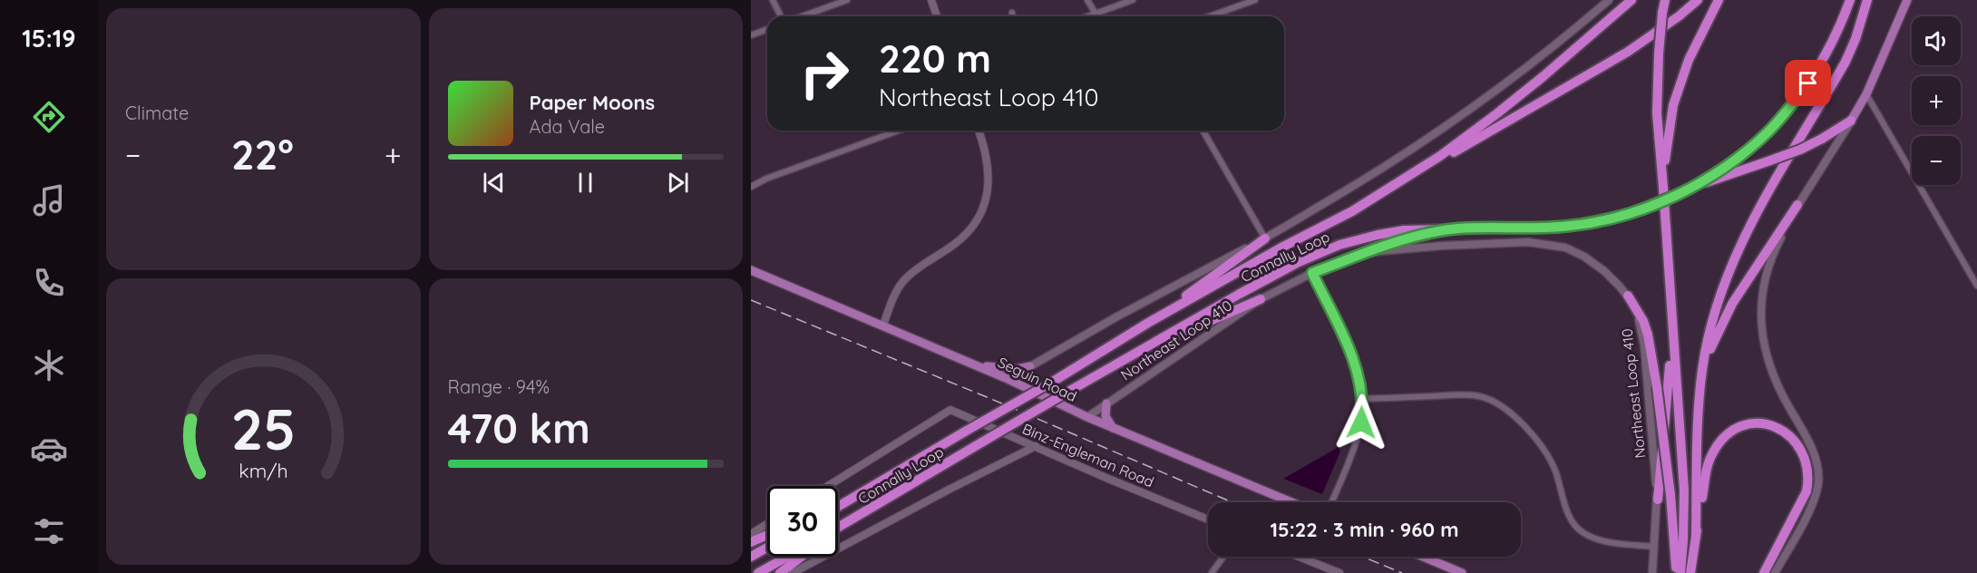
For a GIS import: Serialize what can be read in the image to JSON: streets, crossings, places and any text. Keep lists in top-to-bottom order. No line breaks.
{"streets":{"highway":["Connally Loop"],"main road":["Northeast Loop 410","Seguin Road"],"street":["Binz-Engleman Road"]},"crossings":[["Northeast Loop 410","Seguin Road"]],"page":{"tabs":"15:19","tile":["Climate",["Range · 94%","470 km"]],"map_buttons":["+","−"],"turn":["220 m","Northeast Loop 410"],"song":["Paper Moons","Ada Vale"],"heat":["−","22°","+"],"limit":"30","trip":"15:22 · 3 min · 960 m","gauge":["25","km/h"]}}
